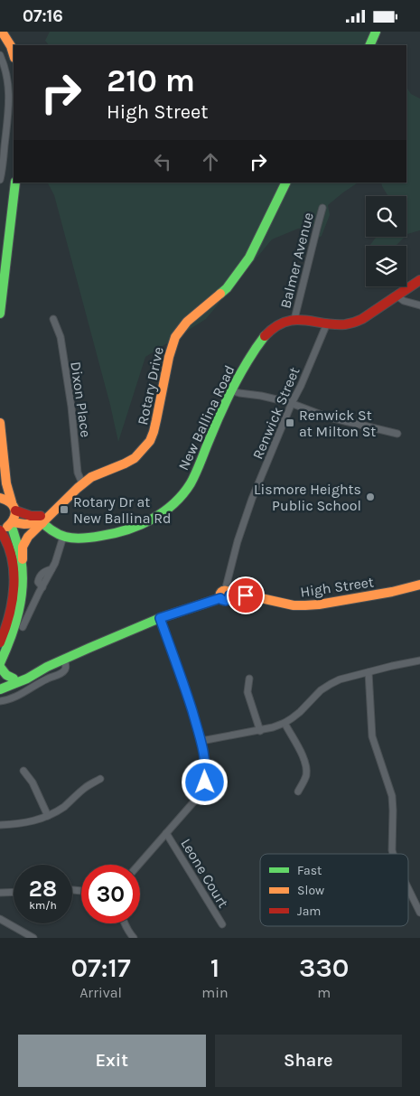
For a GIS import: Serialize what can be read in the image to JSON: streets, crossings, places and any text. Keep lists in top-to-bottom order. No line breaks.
{"streets":{"main road":["Rotary Drive","New Ballina Road","High Street"],"street":["Balmer Avenue","Dixon Place","Renwick Street","Leone Court"]},"crossings":[["Balmer Avenue","New Ballina Road"],["Rotary Drive","Dixon Place"],["Rotary Drive","New Ballina Road"],["Renwick Street","New Ballina Road"],["Renwick Street","High Street"]],"places":{"transit":["Renwick St at Milton St","Rotary Dr at New Ballina Rd"],"other":["Lismore Heights Public School"]},"legend":["Fast","Slow","Jam"],"page":{"status":"07:16","turn":["210 m","High Street"],"speed":"28 km/h","limit":"30","eta":["07:17","Arrival","1","min","330","m"],"buttons":["Exit","Share"]}}
